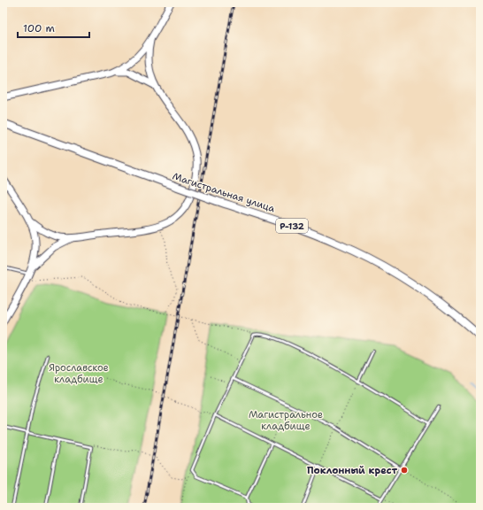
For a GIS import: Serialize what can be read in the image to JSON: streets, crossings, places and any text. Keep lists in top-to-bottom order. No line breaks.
{"streets":{"highway":["Магистральная улица","Р-132"]},"parks":["Ярославское кладбище","Магистральное кладбище"],"places":["Поклонный крест"],"scale_bar":"100 m"}
